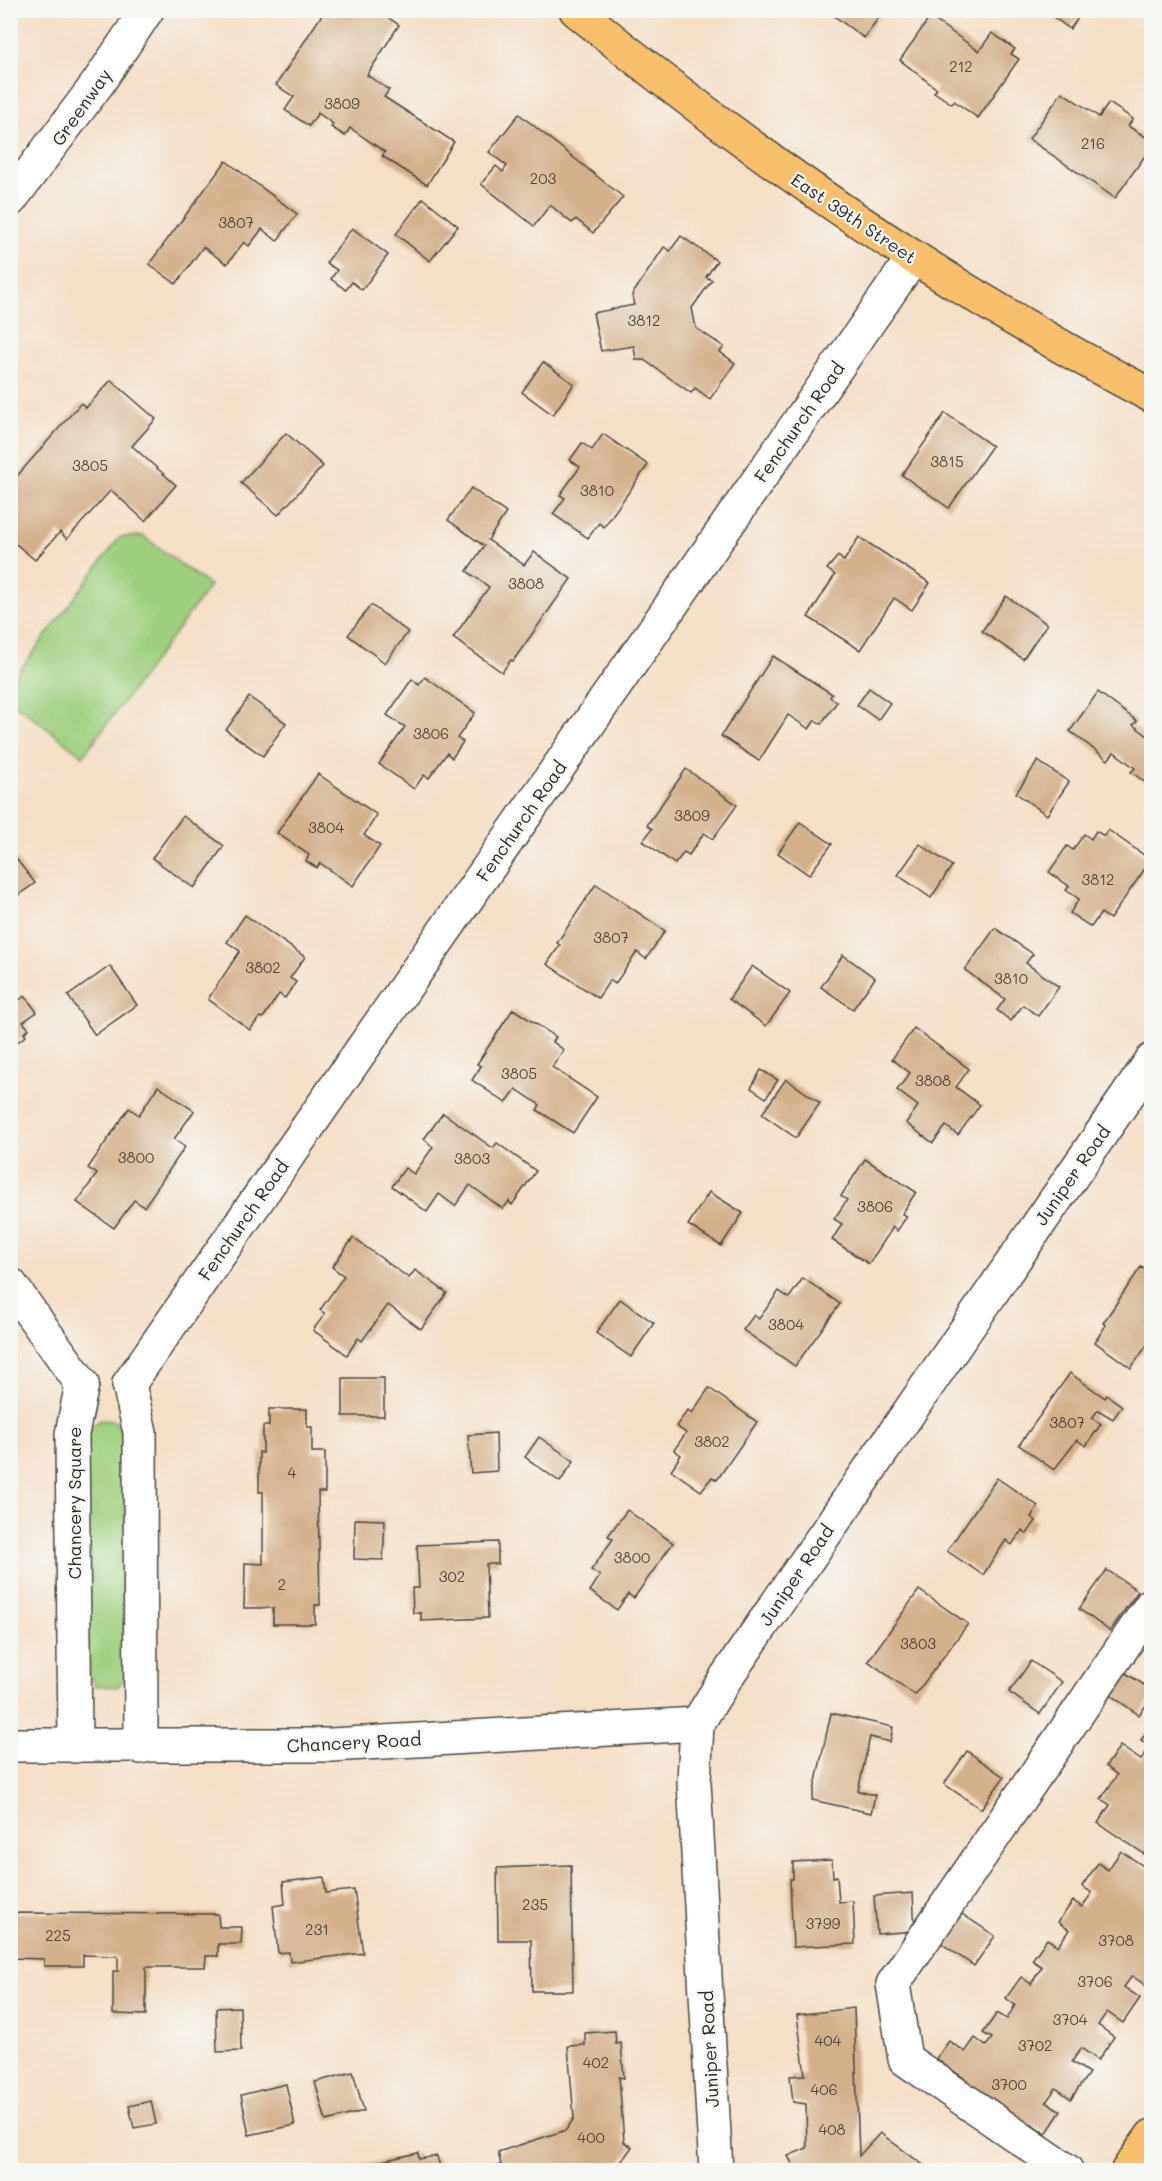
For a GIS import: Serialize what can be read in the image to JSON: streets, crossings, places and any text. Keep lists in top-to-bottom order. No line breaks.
{"streets":{"main road":["East 39th Street"],"street":["Greenway","Fenchurch Road","Juniper Road","Chancery Square","Chancery Road"]},"crossings":[["East 39th Street","Fenchurch Road"],["Juniper Road","Chancery Road"],["Chancery Square","Chancery Road"]],"house_numbers":["212","3809","216","203","3807","3812","3815","3805","3810","3808","3806","3809","3804","3812","3807","3802","3810","3805","3808","3800","3803","3806","3804","3807","3802","4","3800","302","2","3803","235","3799","231","225","3708","3706","3704","404","3702","402","3700","406","408","400"]}
